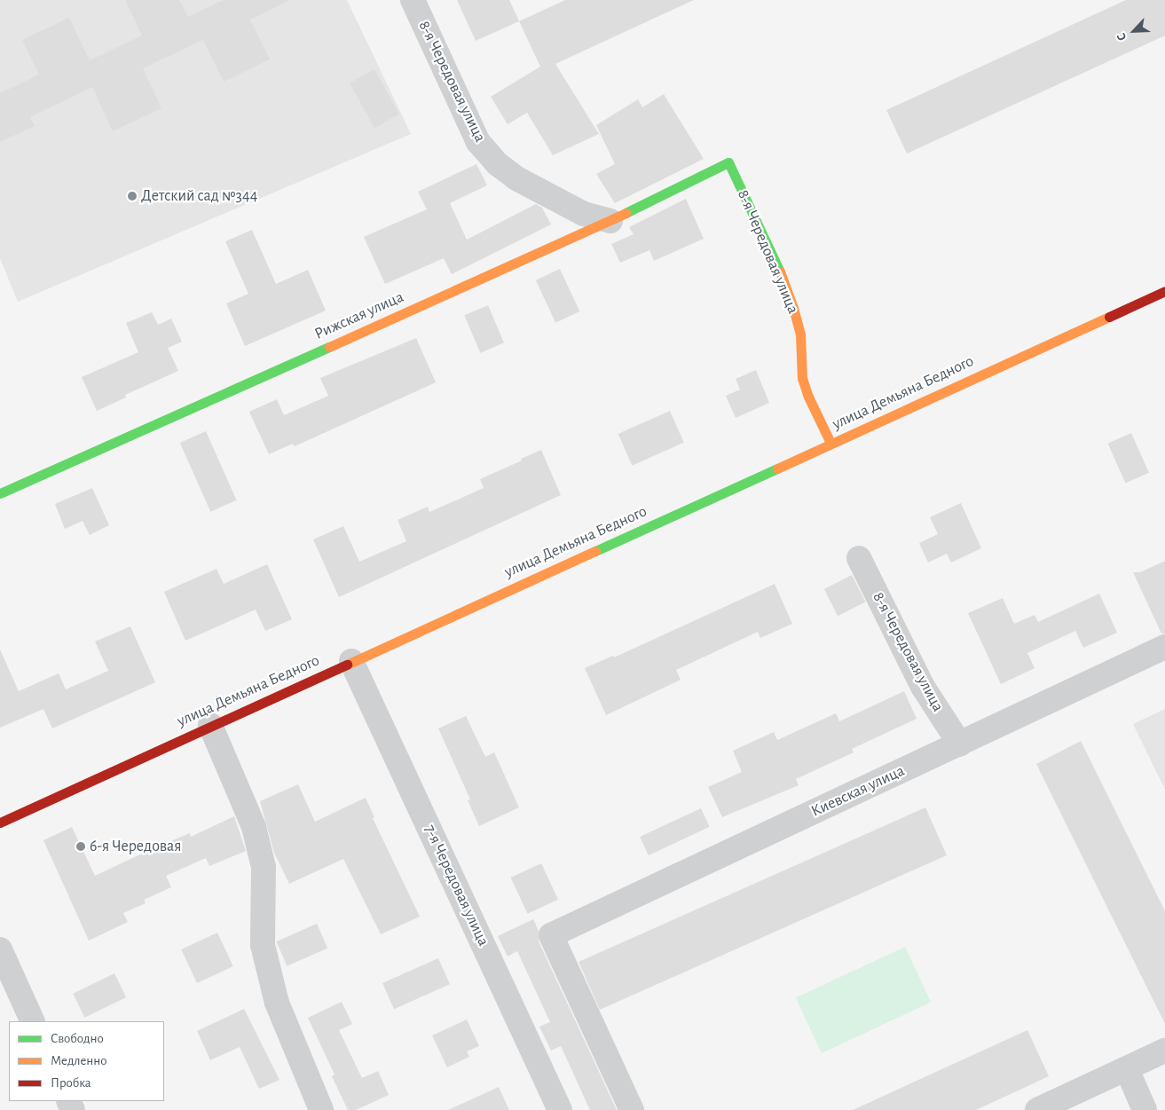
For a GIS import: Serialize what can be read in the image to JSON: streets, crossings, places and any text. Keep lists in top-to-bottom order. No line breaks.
{"streets":{"main road":["8-я Чередовая улица","Рижская улица","улица Демьяна Бедного"],"street":["Киевская улица","7-я Чередовая улица"]},"crossings":[["8-я Чередовая улица","Рижская улица"],["8-я Чередовая улица","улица Демьяна Бедного"],["8-я Чередовая улица","Киевская улица"],["улица Демьяна Бедного","7-я Чередовая улица"]],"places":["Детский сад №344","6-я Чередовая"],"legend":["Свободно","Медленно","Пробка"],"north":"bottom left"}
